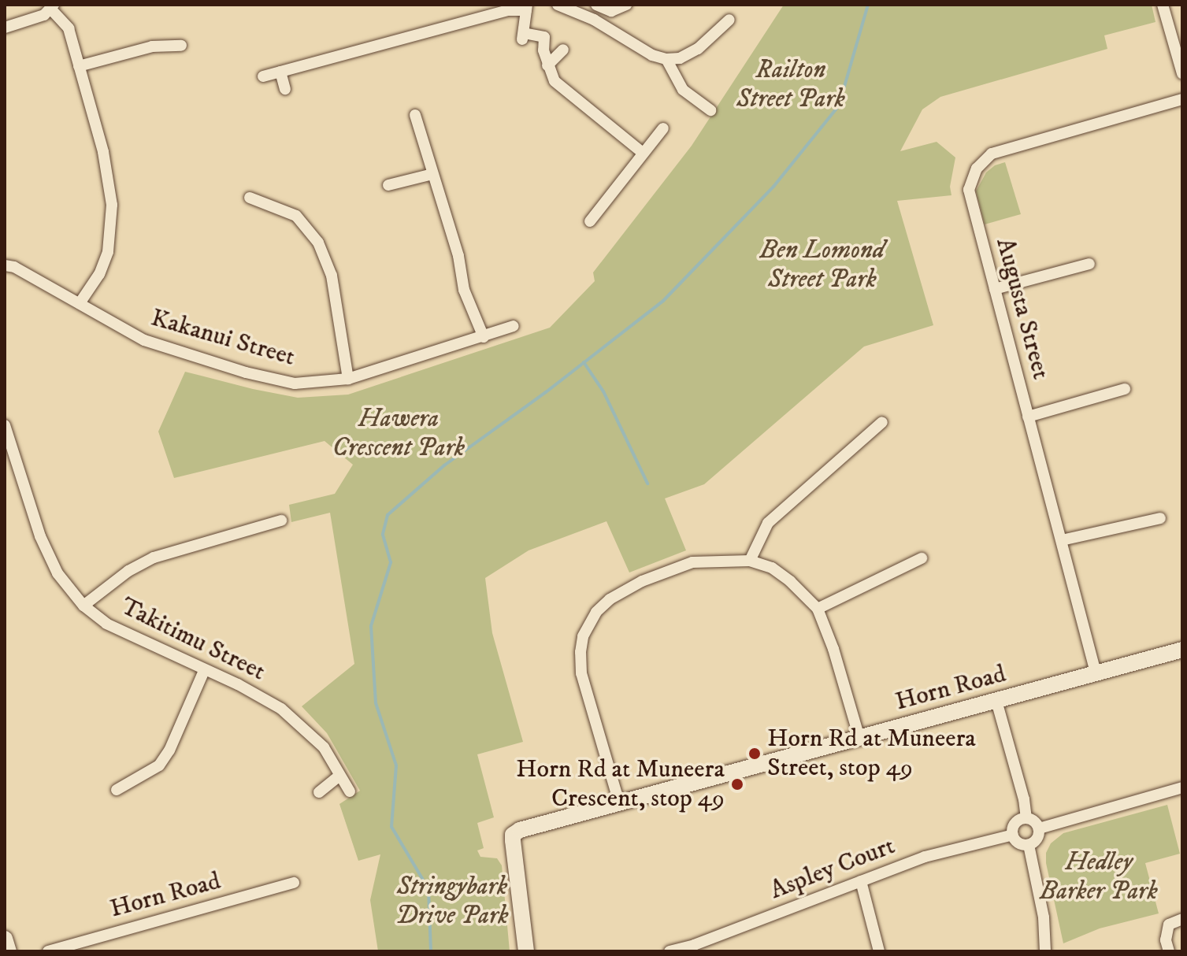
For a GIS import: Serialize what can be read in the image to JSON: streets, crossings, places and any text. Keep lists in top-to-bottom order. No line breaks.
{"streets":{"street":["Augusta Street","Kakanui Street","Takitimu Street","Horn Road","Aspley Court"]},"crossings":[["Augusta Street","Horn Road"]],"parks":["Railton Street Park","Ben Lomond Street Park","Hawera Crescent Park","Hedley Barker Park","Stringybark Drive Park"],"places":["Horn Rd at Muneera Street, stop 49","Horn Rd at Muneera Crescent, stop 49"]}
